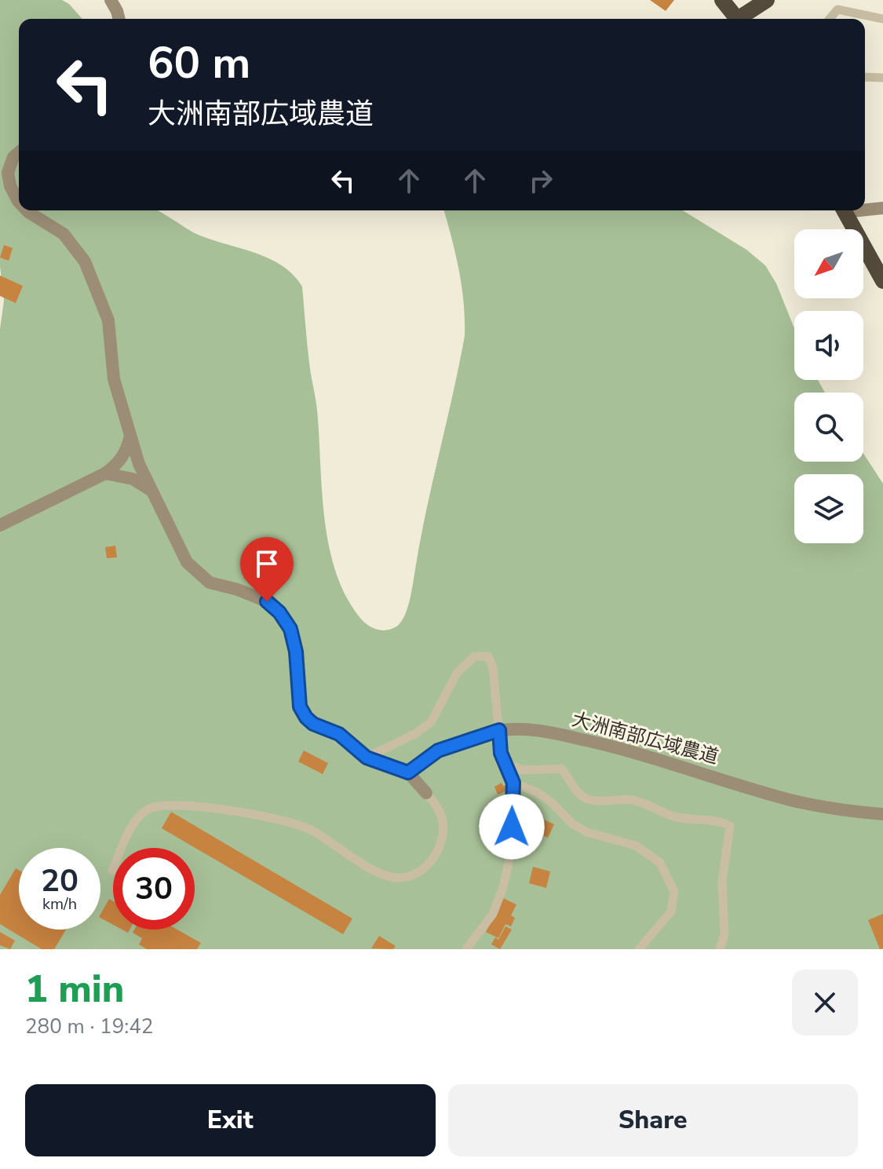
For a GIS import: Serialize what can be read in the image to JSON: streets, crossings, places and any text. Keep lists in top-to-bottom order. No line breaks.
{"streets":{"street":["大洲南部広域農道"]},"north":"bottom left","page":{"turn":["60 m","大洲南部広域農道"],"speed":"20 km/h","limit":"30","heading":["1 min","280 m · 19:42"],"buttons":["Exit","Share"]}}
